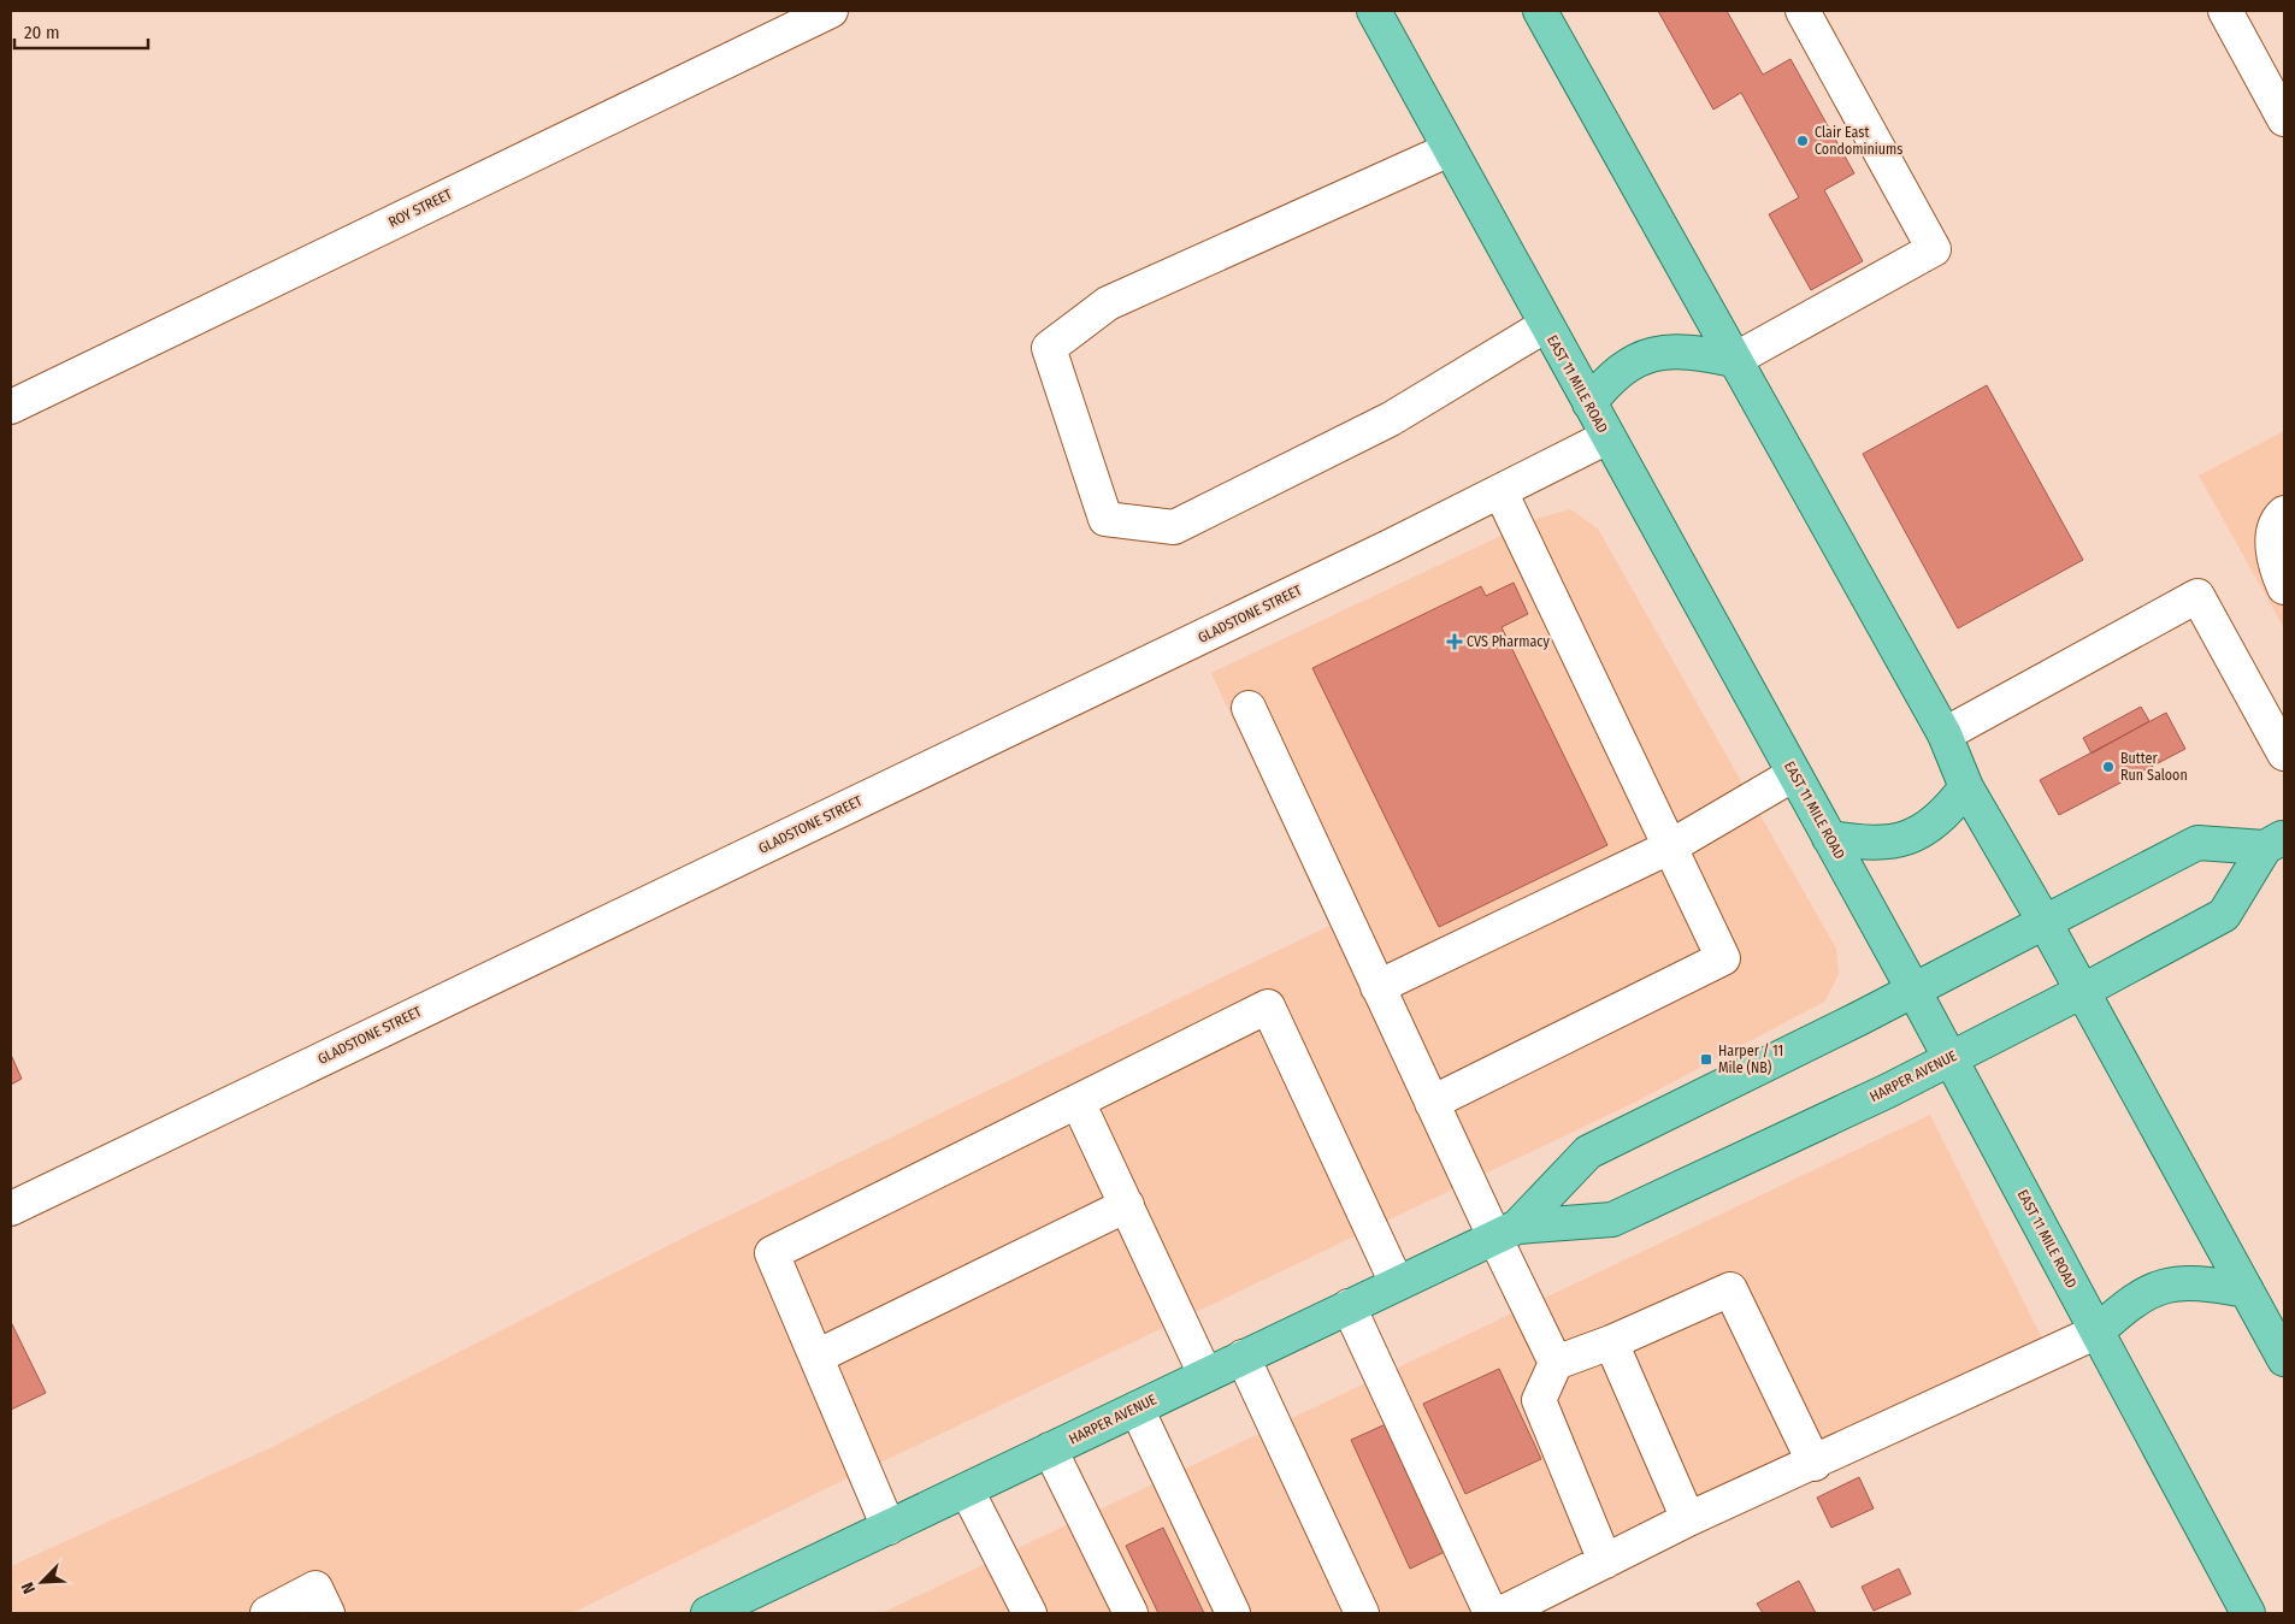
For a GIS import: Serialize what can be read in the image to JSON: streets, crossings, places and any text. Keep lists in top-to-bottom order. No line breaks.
{"streets":{"main road":["EAST 11 MILE ROAD","HARPER AVENUE"],"street":["ROY STREET","GLADSTONE STREET"]},"crossings":[["EAST 11 MILE ROAD","GLADSTONE STREET"],["EAST 11 MILE ROAD","HARPER AVENUE"]],"places":{"other":["Clair East Condominiums","Butter Run Saloon"],"health":["CVS Pharmacy"],"transit":["Harper / 11 Mile (NB)"]},"scale_bar":"20 m","north":"bottom left"}
